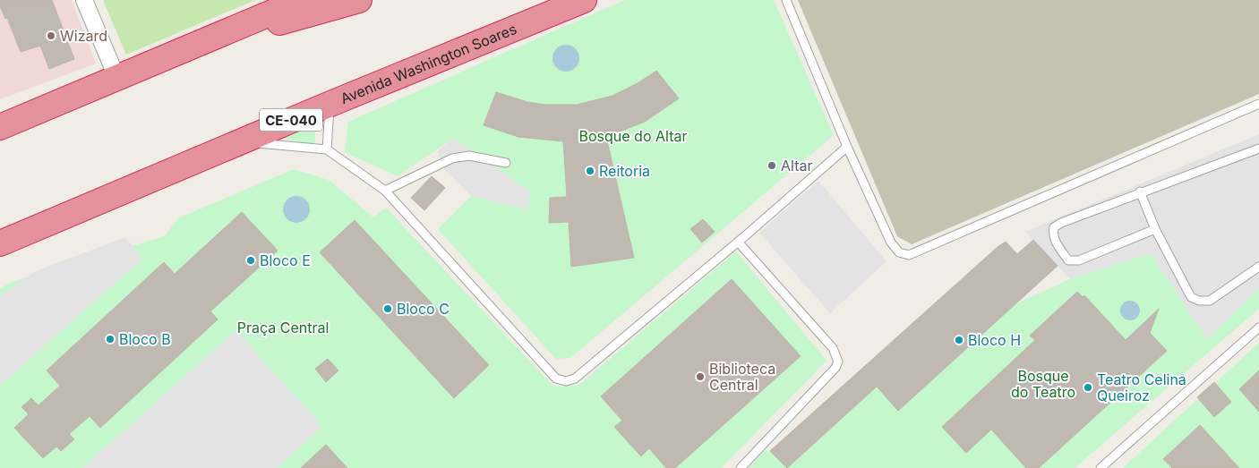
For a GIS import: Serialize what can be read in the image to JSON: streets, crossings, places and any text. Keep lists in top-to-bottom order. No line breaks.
{"streets":{"highway":["Avenida Washington Soares","CE-040"]},"parks":["Bosque do Altar","Praça Central","Bosque do Teatro"],"places":["Wizard","Altar","Reitoria","Bloco E","Bloco C","Bloco B","Bloco H","Biblioteca Central","Teatro Celina Queiroz"]}
